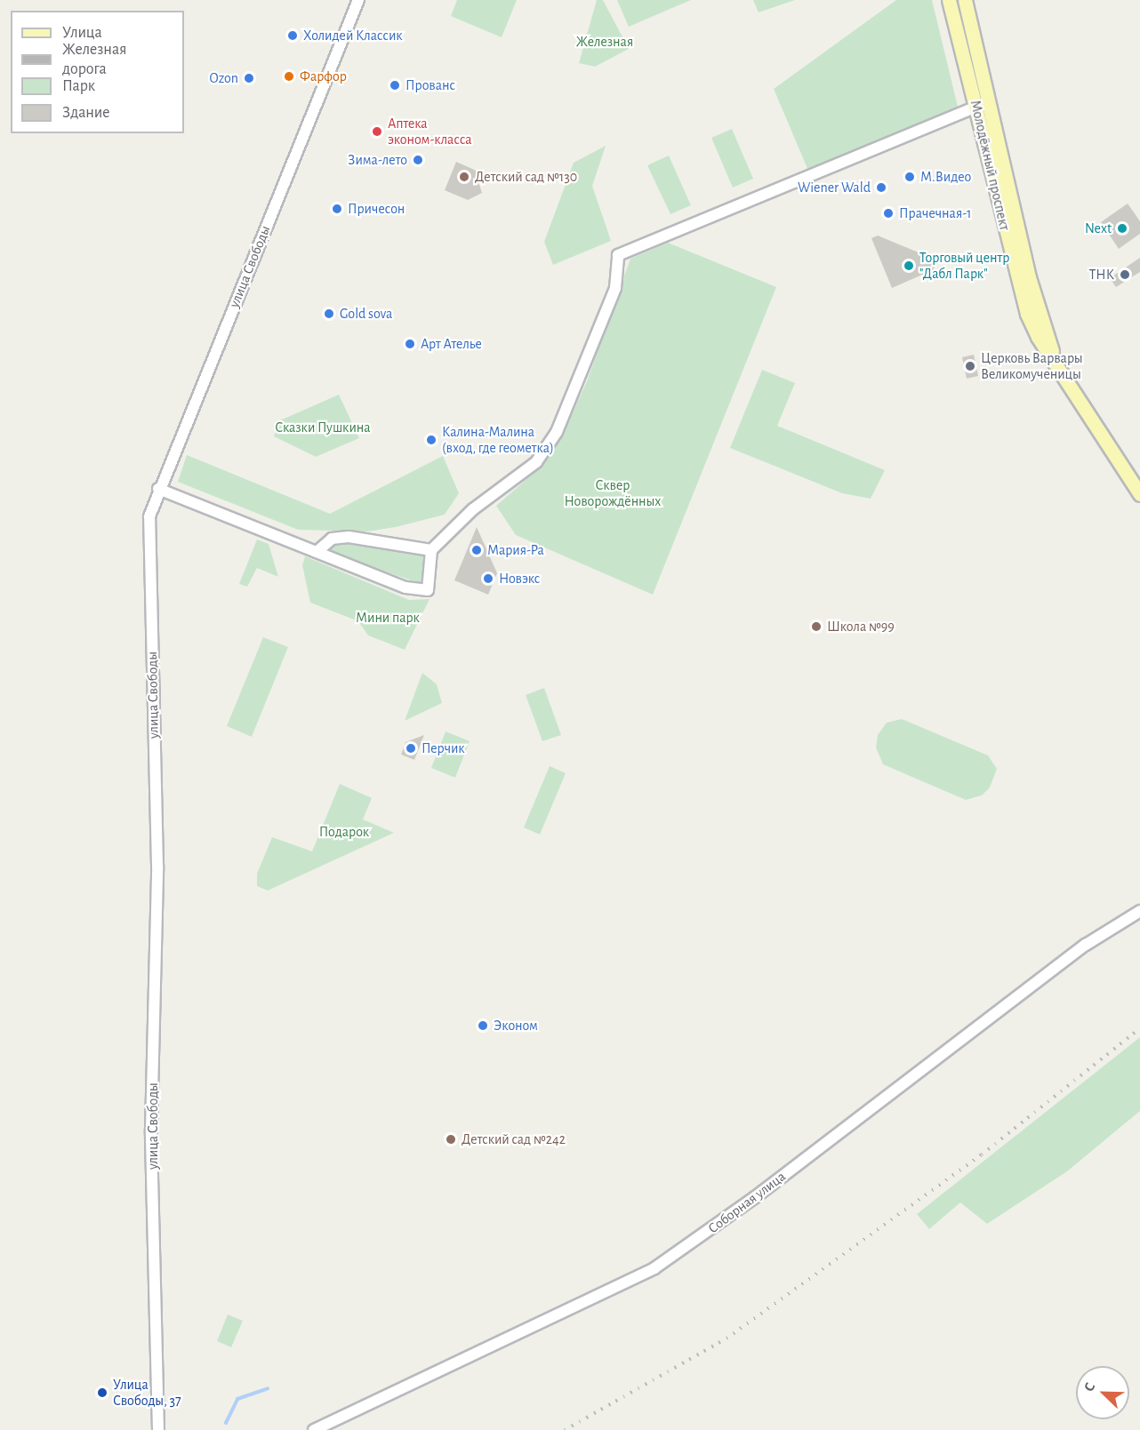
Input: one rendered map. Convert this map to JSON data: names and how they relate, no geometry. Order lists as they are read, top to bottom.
{
  "streets": {
    "main road": ["Молодёжный проспект"],
    "street": ["улица Свободы", "Соборная улица"]
  },
  "parks": [
    "Железная",
    "Сказки Пушкина",
    "Сквер Новорождённых",
    "Мини парк",
    "Подарок"
  ],
  "places": [
    "Холидей Классик",
    "Фарфор",
    "Ozon",
    "Прованс",
    "Аптека эконом-класса",
    "Зима-лето",
    "Детский сад №130",
    "М.Видео",
    "Wiener Wald",
    "Причесон",
    "Прачечная-1",
    "Next",
    "Торговый центр \"Дабл Парк\"",
    "ТНК",
    "Gold sova",
    "Арт Ателье",
    "Церковь Варвары Великомученицы",
    "Калина-Малина (вход, где геометка)",
    "Мария-Ра",
    "Новэкс",
    "Школа №99",
    "Перчик",
    "Эконом",
    "Детский сад №242",
    "Улица Свободы, 37"
  ],
  "legend": [
    "Улица",
    "Железная дорога",
    "Парк",
    "Здание"
  ],
  "north": "top left"
}
